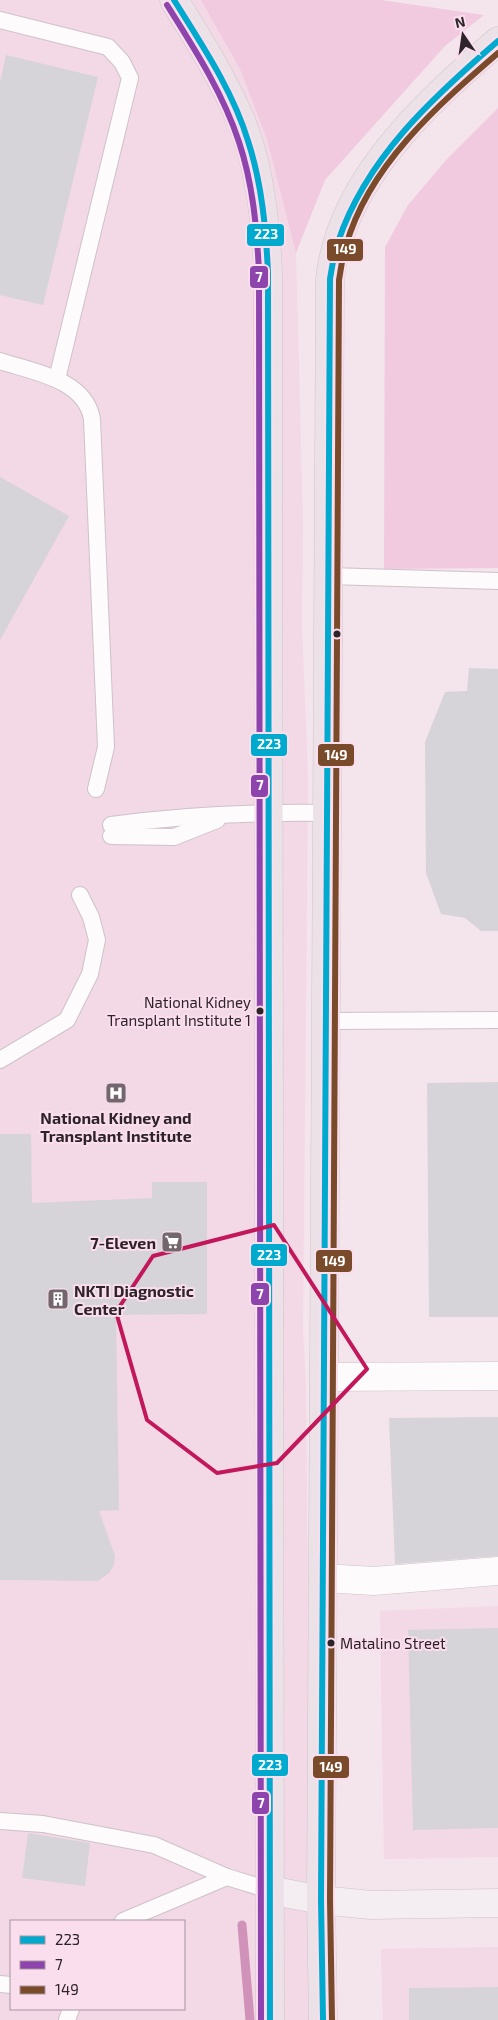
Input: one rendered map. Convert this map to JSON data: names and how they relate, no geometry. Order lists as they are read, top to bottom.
{
  "places": {
    "other": ["National Kidney Transplant Institute 1", "Matalino Street"],
    "hospital": ["National Kidney and Transplant Institute"],
    "supermarket": ["7-Eleven"],
    "building": ["NKTI Diagnostic Center"]
  },
  "lines": ["transit line 223", "transit line 7", "transit line 149"],
  "legend": ["223", "7", "149"],
  "north": "top"
}
